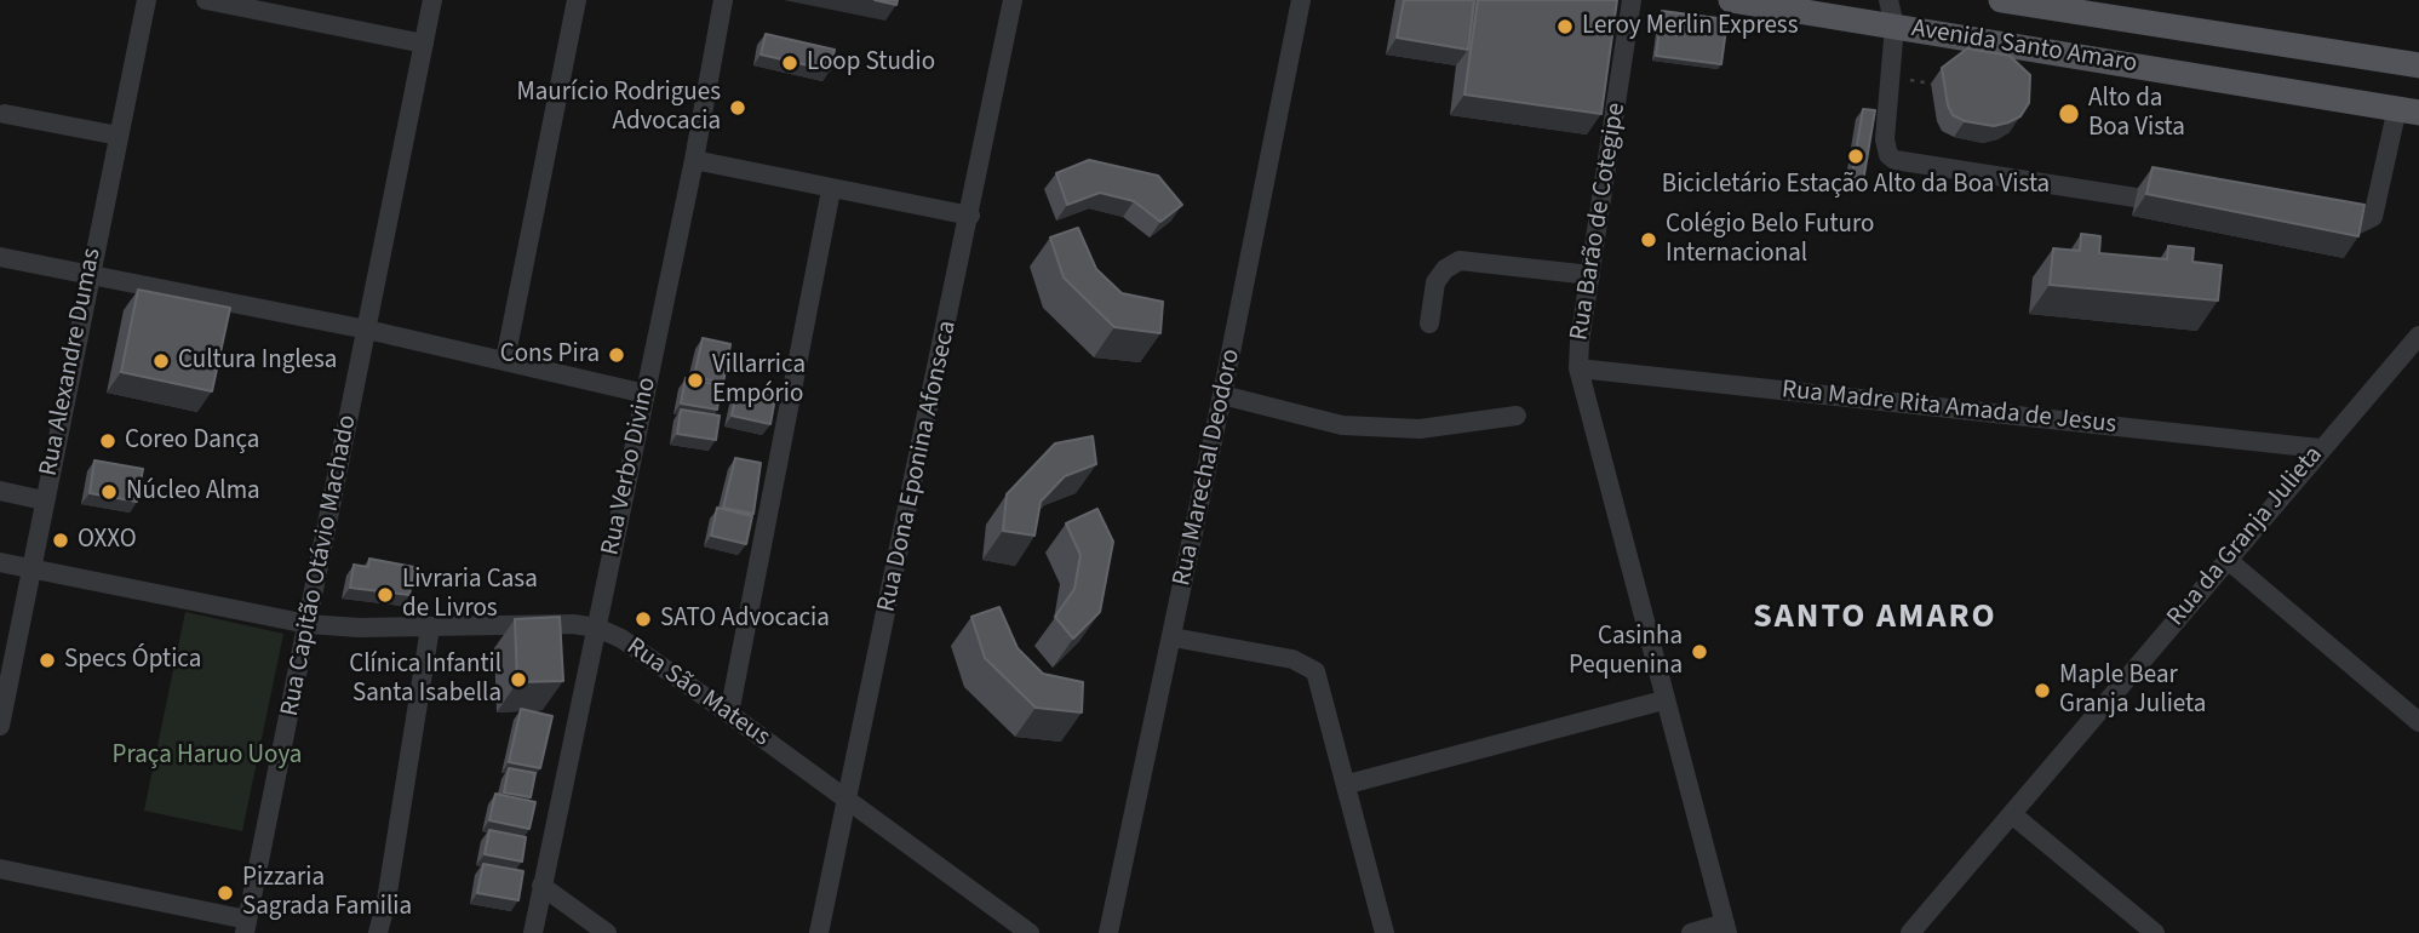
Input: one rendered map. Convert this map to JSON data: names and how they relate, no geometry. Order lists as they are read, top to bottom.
{
  "streets": {
    "main road": ["Avenida Santo Amaro"],
    "street": [
      "Rua Barão de Cotegipe",
      "Rua Alexandre Dumas",
      "Rua Madre Rita Amada de Jesus",
      "Rua Verbo Divino",
      "Rua Dona Eponina Afonseca",
      "Rua Marechal Deodoro",
      "Rua da Granja Julieta",
      "Rua Capitão Otávio Machado",
      "Rua São Mateus"
    ]
  },
  "crossings": [
    ["Rua Barão de Cotegipe", "Rua Madre Rita Amada de Jesus"],
    ["Rua Alexandre Dumas", "Rua São Mateus"],
    ["Rua Madre Rita Amada de Jesus", "Rua da Granja Julieta"],
    ["Rua Verbo Divino", "Rua São Mateus"],
    ["Rua Dona Eponina Afonseca", "Rua São Mateus"],
    ["Rua Capitão Otávio Machado", "Rua São Mateus"]
  ],
  "districts": ["SANTO AMARO"],
  "parks": ["Praça Haruo Uoya"],
  "places": [
    "Leroy Merlin Express",
    "Loop Studio",
    "Maurício Rodrigues Advocacia",
    "Alto da Boa Vista",
    "Bicicletário Estação Alto da Boa Vista",
    "Colégio Belo Futuro Internacional",
    "Cons Pira",
    "Cultura Inglesa",
    "Villarrica Empório",
    "Coreo Dança",
    "Núcleo Alma",
    "OXXO",
    "Livraria Casa de Livros",
    "SATO Advocacia",
    "Casinha Pequenina",
    "Specs Óptica",
    "Clínica Infantil Santa Isabella",
    "Maple Bear Granja Julieta",
    "Pizzaria Sagrada Familia"
  ]
}
